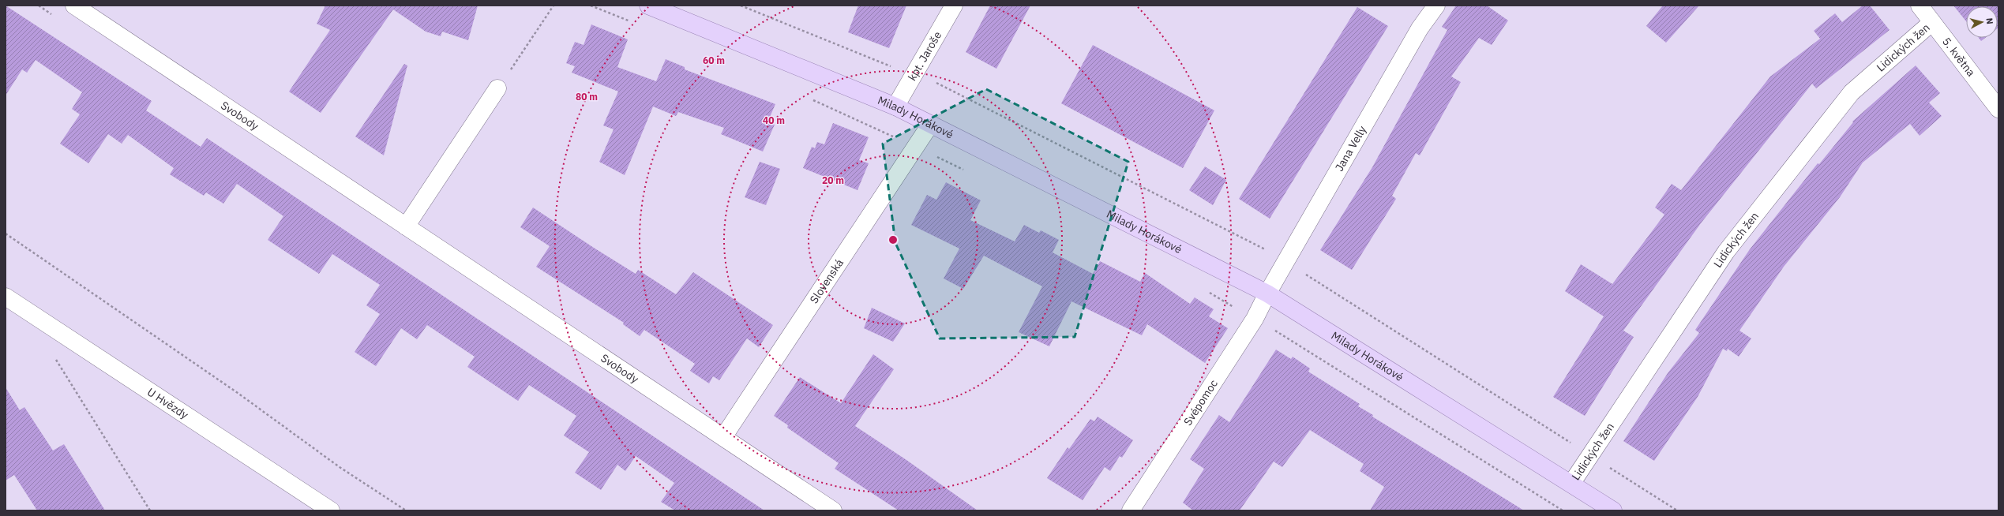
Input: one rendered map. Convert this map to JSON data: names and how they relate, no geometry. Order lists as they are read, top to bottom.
{
  "streets": {
    "main road": ["Milady Horákové"],
    "street": [
      "Lidických žen",
      "kpt. Jaroše",
      "5. května",
      "Svobody",
      "Jana Velly",
      "Slovenská",
      "U Hvězdy",
      "Svépomoc"
    ]
  },
  "crossings": [
    ["Lidických žen", "5. května"],
    ["Lidických žen", "Milady Horákové"],
    ["kpt. Jaroše", "Milady Horákové"],
    ["Svobody", "Slovenská"],
    ["Milady Horákové", "Jana Velly"],
    ["Milady Horákové", "Slovenská"],
    ["Milady Horákové", "Svépomoc"],
    ["Jana Velly", "Svépomoc"]
  ],
  "north": "right",
  "rings": [
    "60 m",
    "80 m",
    "40 m",
    "20 m"
  ]
}
